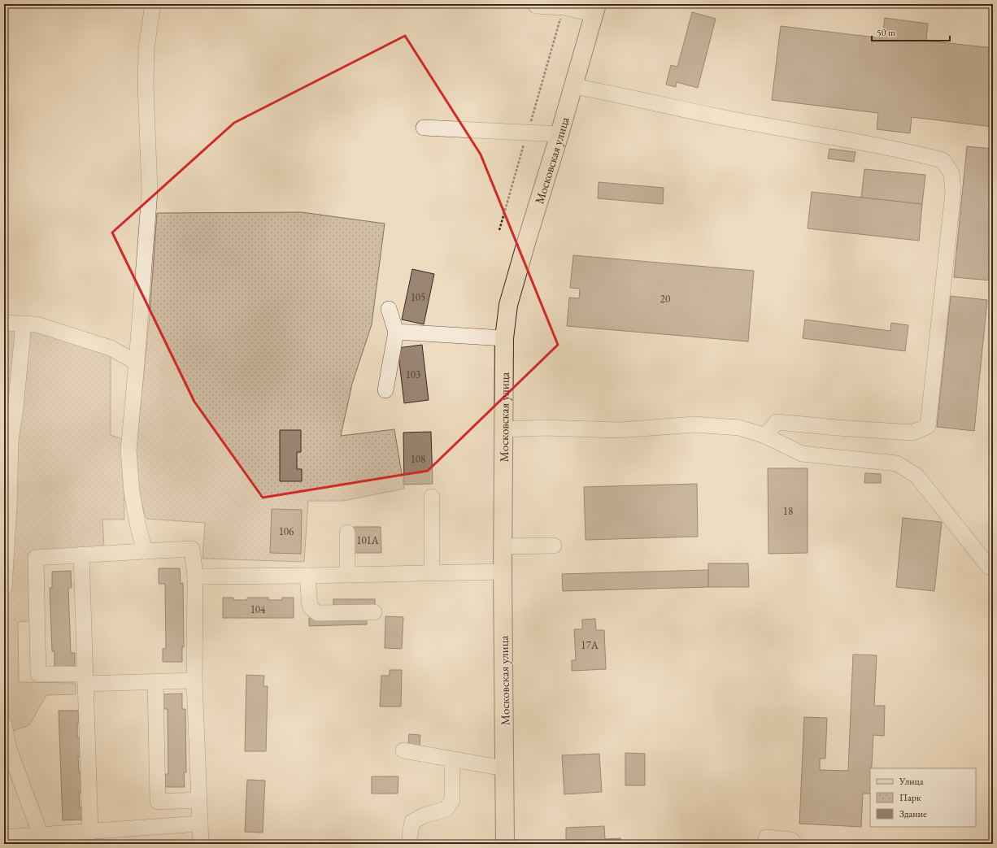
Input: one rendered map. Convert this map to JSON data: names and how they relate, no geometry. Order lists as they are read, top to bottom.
{
  "streets": {
    "main road": ["Московская улица"]
  },
  "house_numbers": [
    "105",
    "20",
    "103",
    "108",
    "18",
    "106",
    "101А",
    "104",
    "17А"
  ],
  "legend": ["Улица", "Парк", "Здание"],
  "scale_bar": "50 m"
}
